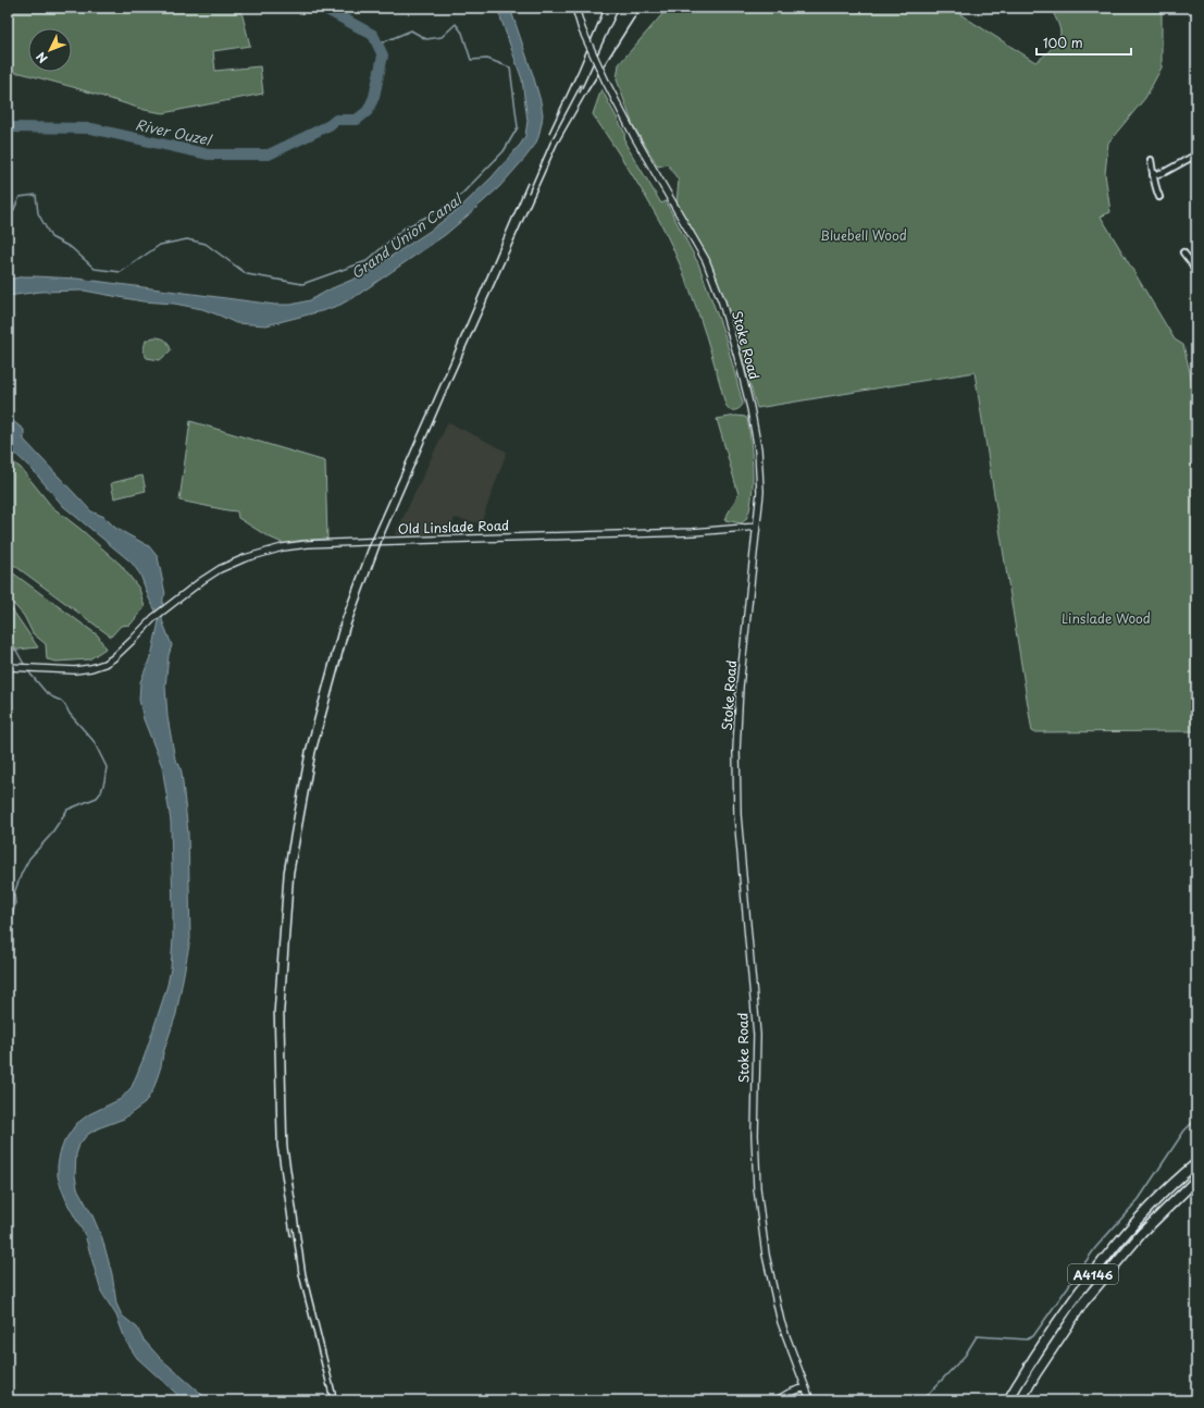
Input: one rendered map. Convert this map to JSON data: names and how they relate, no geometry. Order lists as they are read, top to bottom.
{
  "streets": {
    "highway": ["A4146"],
    "street": ["Stoke Road", "Old Linslade Road"]
  },
  "crossings": [
    ["Stoke Road", "Old Linslade Road"]
  ],
  "water": ["River Ouzel", "Grand Union Canal"],
  "parks": ["Bluebell Wood", "Linslade Wood"],
  "scale_bar": "100 m",
  "north": "bottom left"
}
